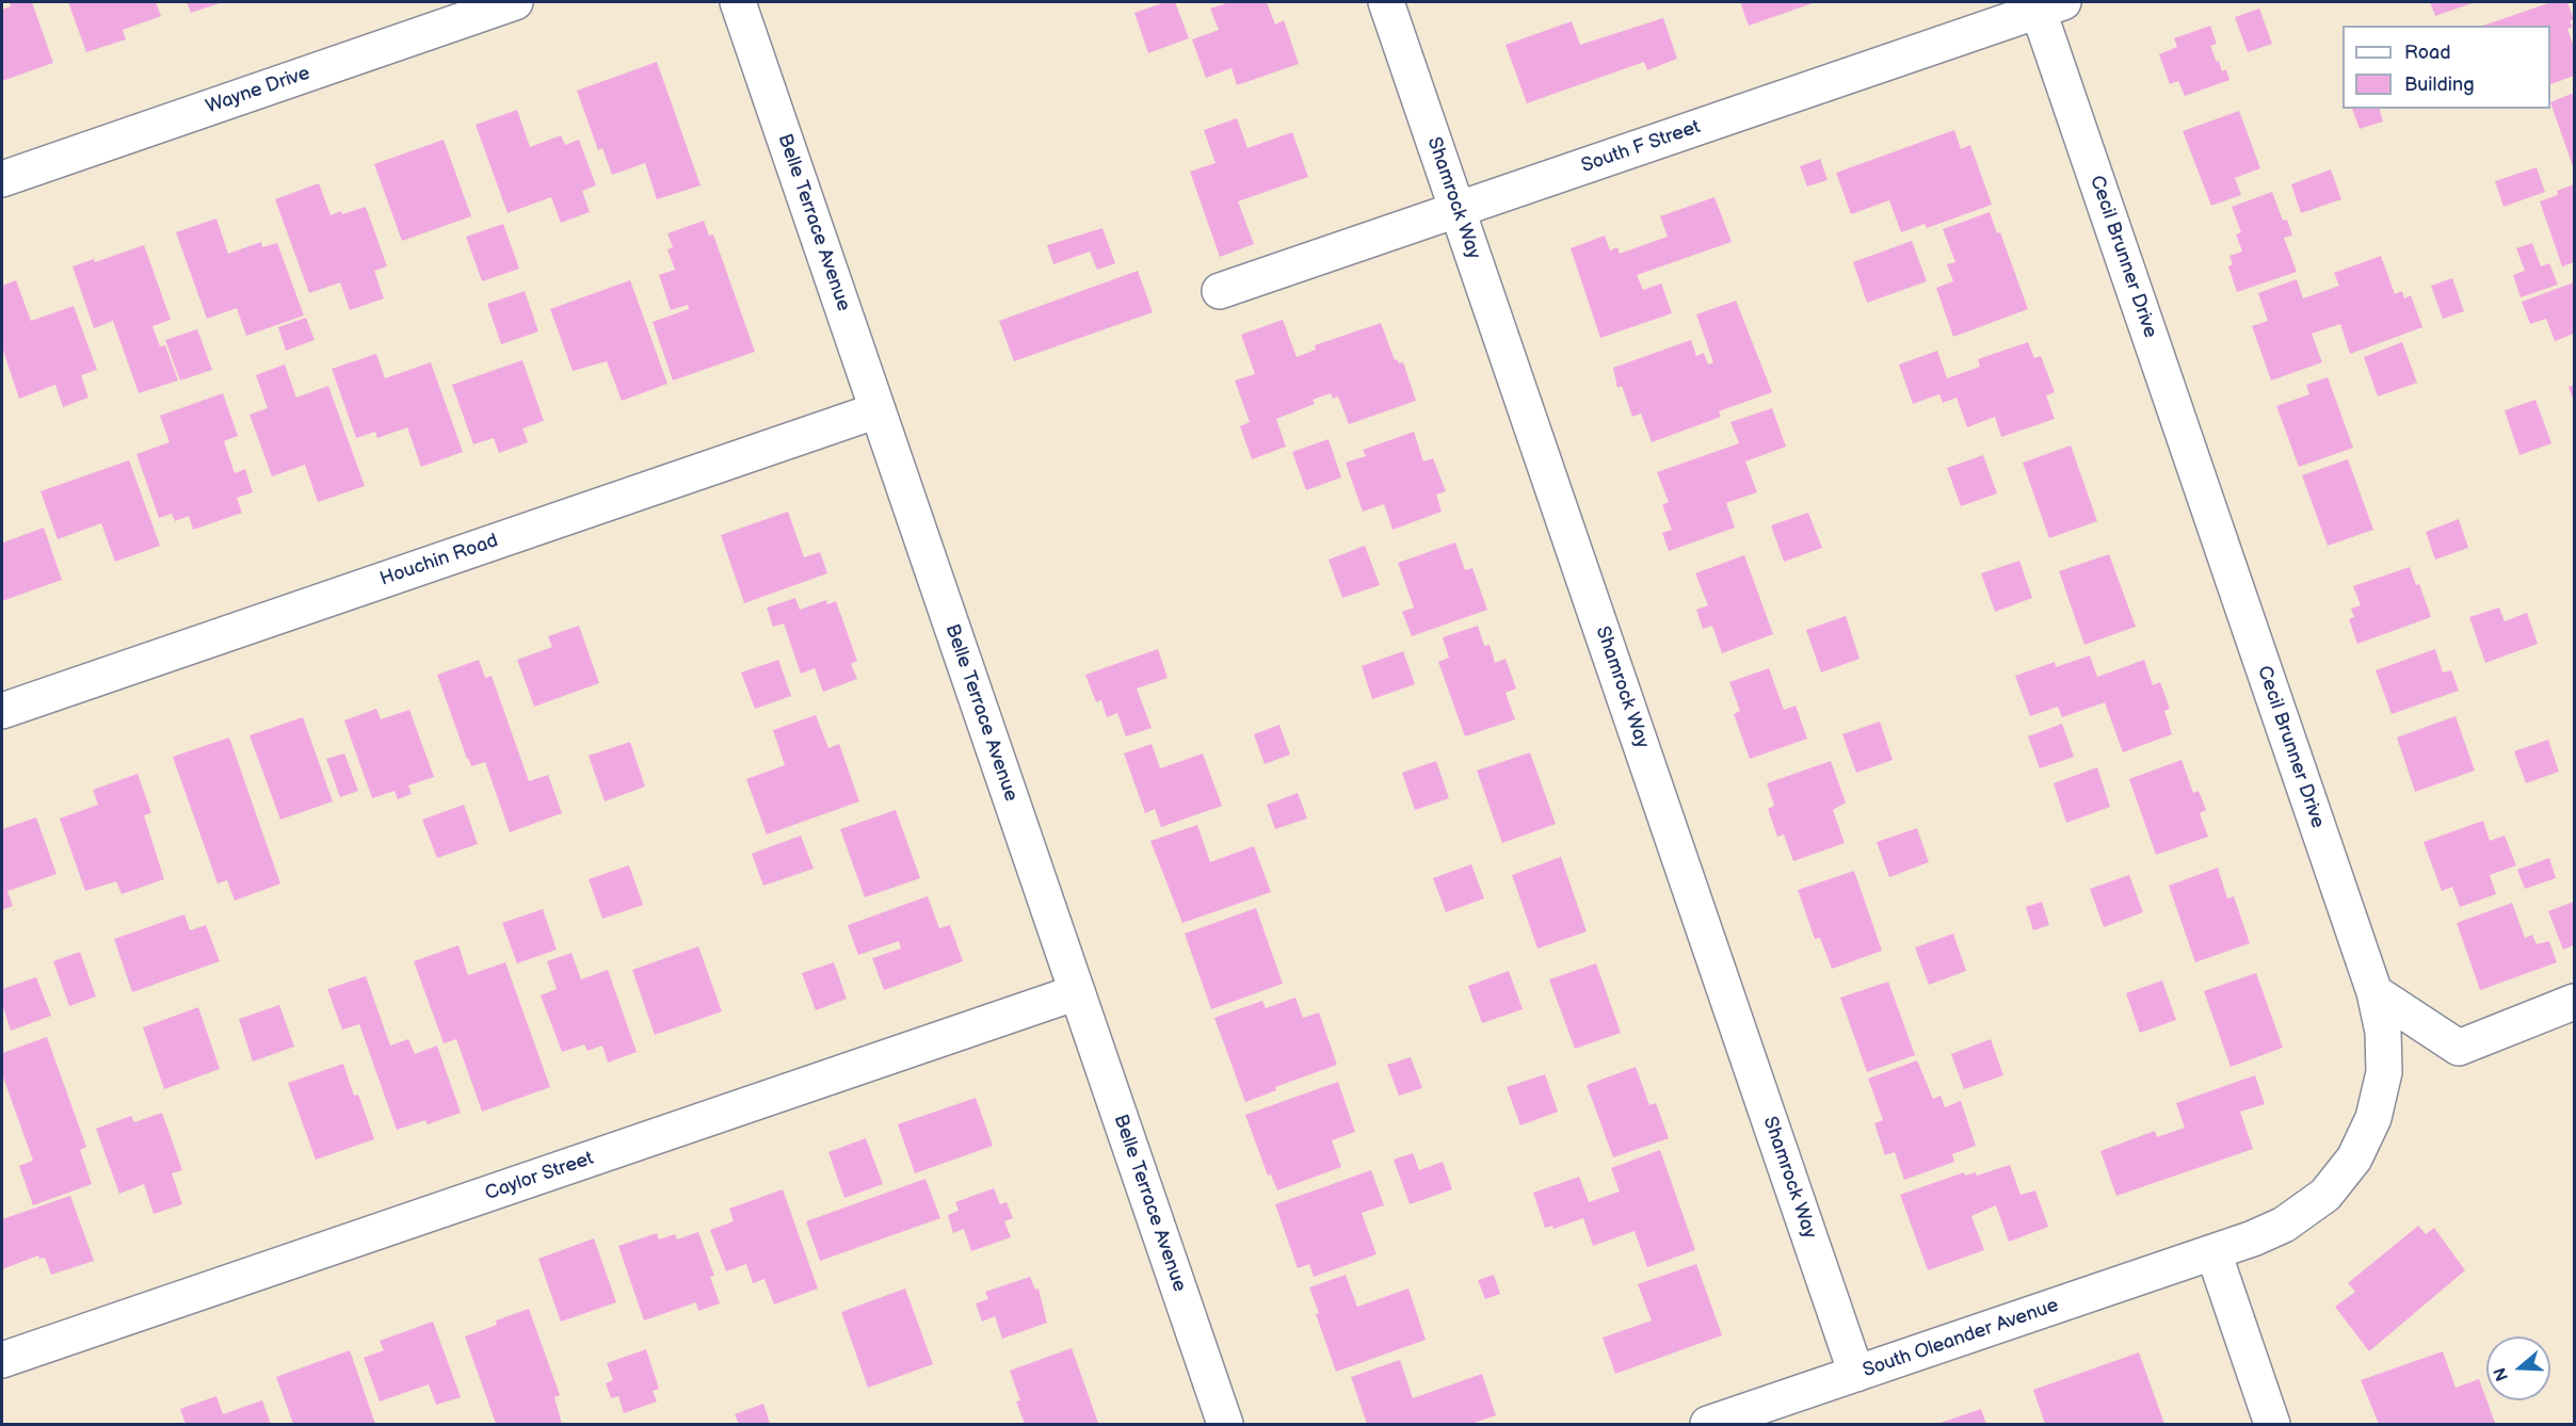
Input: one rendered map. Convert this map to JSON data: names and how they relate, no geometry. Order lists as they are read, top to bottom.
{
  "streets": {
    "street": [
      "Wayne Drive",
      "South F Street",
      "Shamrock Way",
      "Belle Terrace Avenue",
      "Cecil Brunner Drive",
      "Houchin Road",
      "Caylor Street",
      "South Oleander Avenue"
    ]
  },
  "crossings": [
    ["South F Street", "Shamrock Way"],
    ["South F Street", "Cecil Brunner Drive"],
    ["Shamrock Way", "South Oleander Avenue"],
    ["Belle Terrace Avenue", "Houchin Road"],
    ["Belle Terrace Avenue", "Caylor Street"],
    ["Cecil Brunner Drive", "South Oleander Avenue"]
  ],
  "legend": ["Road", "Building"],
  "north": "left"
}
